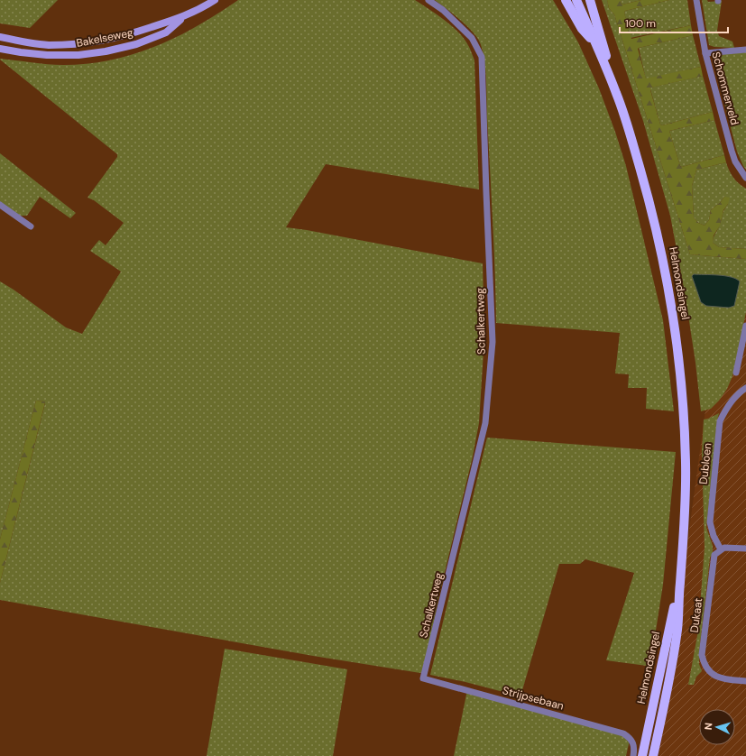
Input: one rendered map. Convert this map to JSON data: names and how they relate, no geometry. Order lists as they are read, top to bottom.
{
  "streets": {
    "main road": ["Bakelseweg", "Helmondsingel"],
    "street": [
      "Schommerveld",
      "Schalkertweg",
      "Dubloen",
      "Dukaat",
      "Strijpsebaan"
    ]
  },
  "crossings": [
    ["Schalkertweg", "Strijpsebaan"],
    ["Dubloen", "Dukaat"]
  ],
  "scale_bar": "100 m",
  "north": "left"
}
